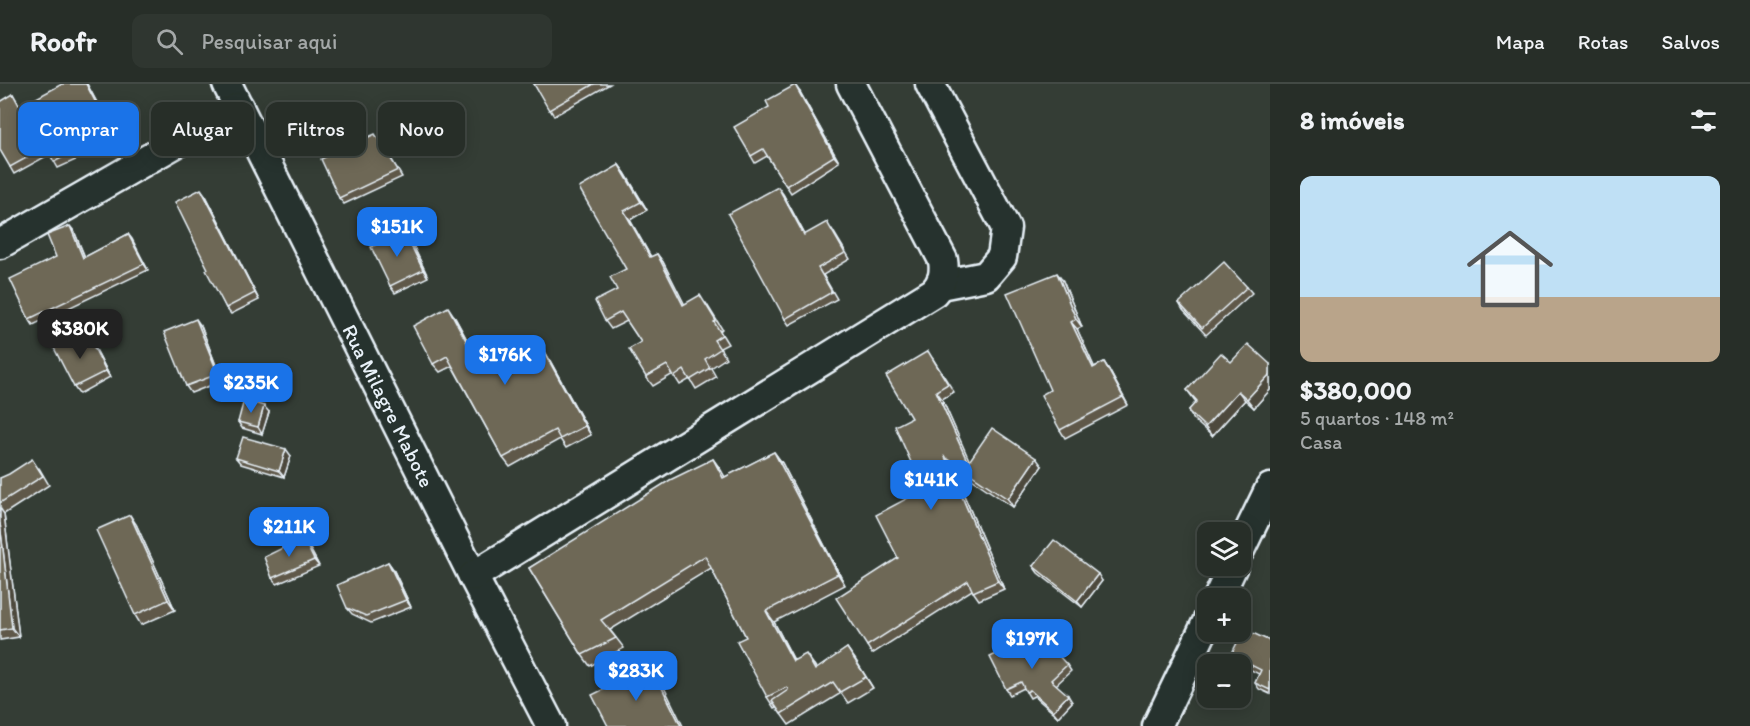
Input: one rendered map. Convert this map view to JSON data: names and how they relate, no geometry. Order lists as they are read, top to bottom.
{
  "streets": {
    "street": ["Rua Milagre Mabote"]
  },
  "page": {
    "header": "Roofr",
    "search": "Pesquisar aqui",
    "nav": ["Mapa", "Rotas", "Salvos"],
    "heading": "8 imóveis",
    "chip": [
      "Comprar",
      "Alugar",
      "Filtros",
      "Novo"
    ],
    "list": [
      {
        "name": "$380,000",
        "note": "5 quartos · 148 m² · Casa"
      }
    ],
    "price": [
      "$151K",
      "$380K",
      "$176K",
      "$235K",
      "$141K",
      "$211K",
      "$197K",
      "$283K"
    ],
    "map_buttons": ["+", "−"]
  }
}
